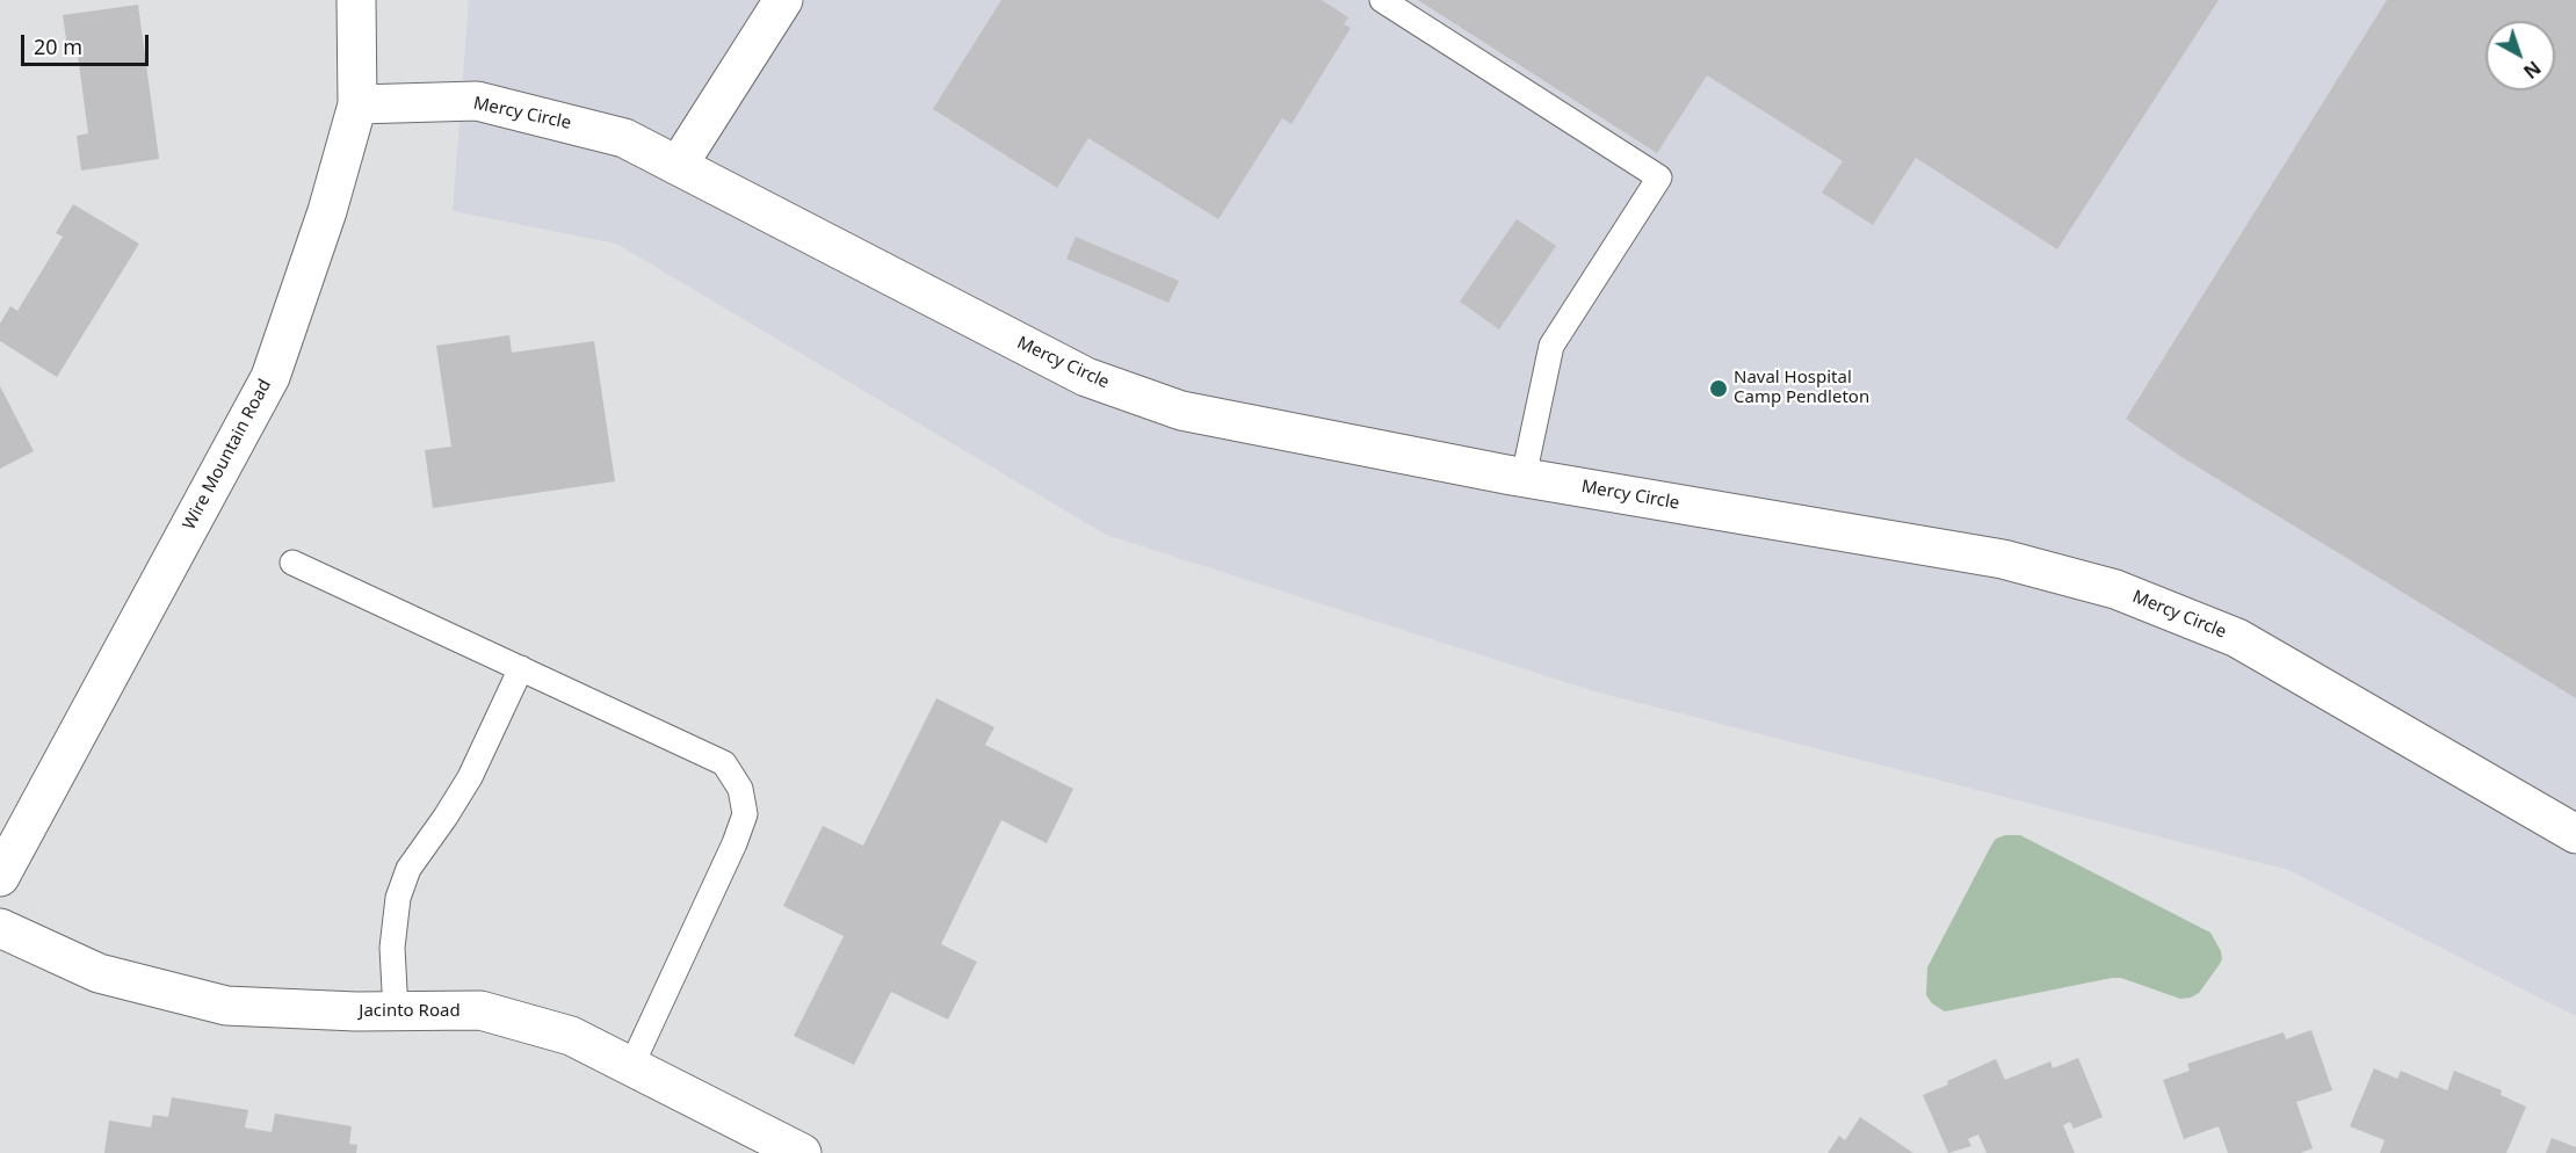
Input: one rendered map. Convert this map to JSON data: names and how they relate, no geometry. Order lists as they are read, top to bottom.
{
  "streets": {
    "street": ["Mercy Circle", "Wire Mountain Road", "Jacinto Road"]
  },
  "crossings": [
    ["Mercy Circle", "Wire Mountain Road"]
  ],
  "places": ["Naval Hospital Camp Pendleton"],
  "scale_bar": "20 m",
  "north": "bottom right"
}
